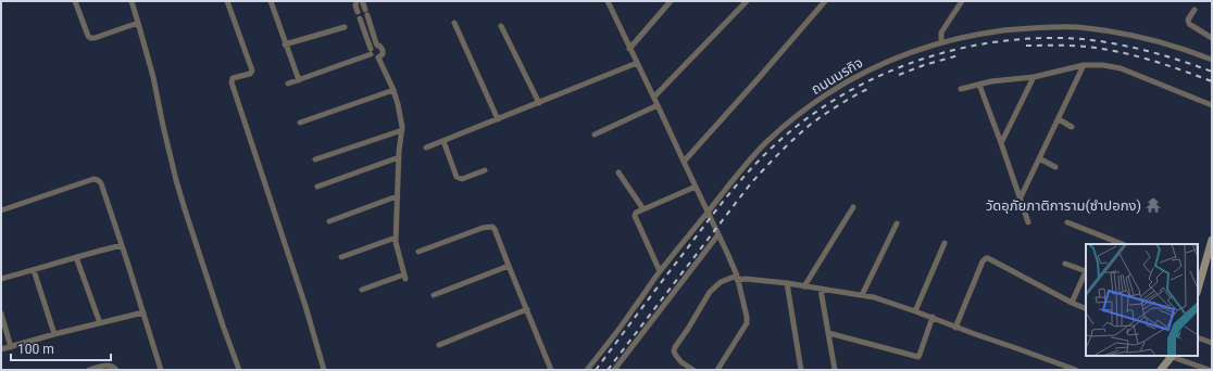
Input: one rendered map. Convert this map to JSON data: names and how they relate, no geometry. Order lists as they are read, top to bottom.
{
  "streets": {
    "street": ["ถนนนรกิจ"]
  },
  "places": {
    "temple": ["วัดอุภัยภาติการาม(ซำปอกง)"]
  },
  "scale_bar": "100 m"
}
